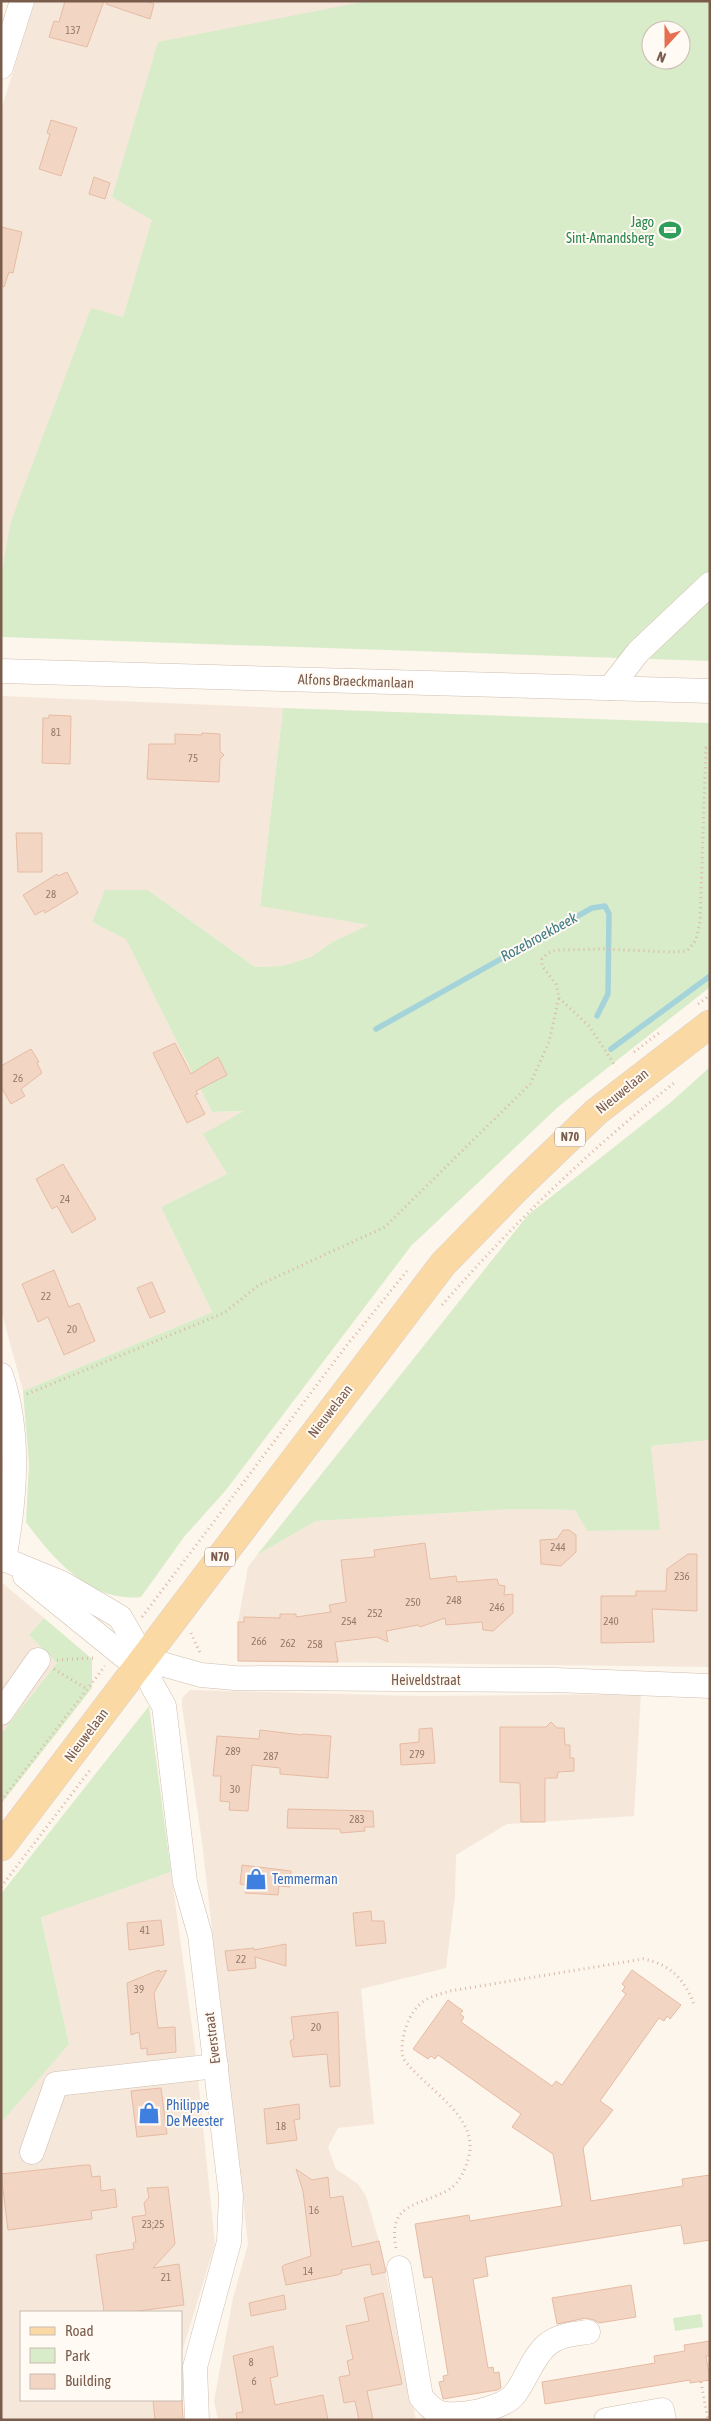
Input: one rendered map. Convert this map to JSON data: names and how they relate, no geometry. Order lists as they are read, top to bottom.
{
  "streets": {
    "main road": ["Nieuwelaan", "N70"],
    "street": ["Alfons Braeckmanlaan", "Heiveldstraat", "Everstraat"]
  },
  "crossings": [
    ["Nieuwelaan", "Heiveldstraat"],
    ["Nieuwelaan", "Everstraat"],
    ["Heiveldstraat", "Everstraat"]
  ],
  "water": ["Rozebroekbeek"],
  "places": {
    "sports": ["Jago Sint-Amandsberg"],
    "shop": ["Temmerman", "Philippe De Meester"]
  },
  "house_numbers": [
    "137",
    "81",
    "75",
    "28",
    "26",
    "24",
    "22",
    "20",
    "244",
    "236",
    "248",
    "250",
    "246",
    "252",
    "254",
    "240",
    "266",
    "262",
    "258",
    "289",
    "279",
    "287",
    "30",
    "283",
    "41",
    "22",
    "39",
    "20",
    "18",
    "16",
    "23;25",
    "14",
    "21",
    "8",
    "6"
  ],
  "legend": ["Road", "Park", "Building"],
  "north": "bottom"
}
